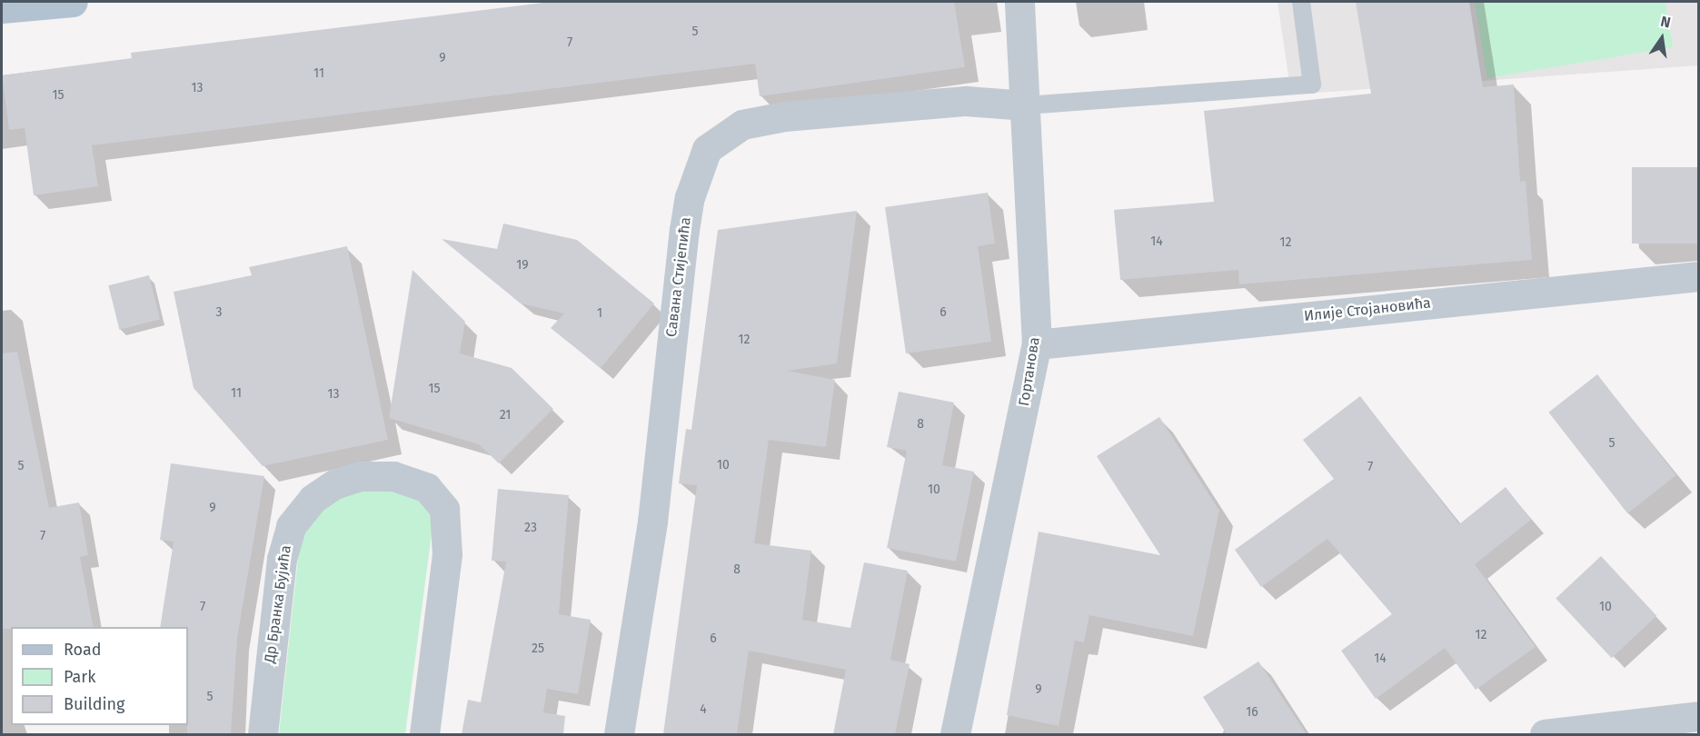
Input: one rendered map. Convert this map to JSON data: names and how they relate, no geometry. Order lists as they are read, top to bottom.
{
  "streets": {
    "street": [
      "Савана Стијепића",
      "Илије Стојановића",
      "Гортанова",
      "Др Бранка Бујића"
    ]
  },
  "crossings": [
    ["Савана Стијепића", "Гортанова"],
    ["Илије Стојановића", "Гортанова"]
  ],
  "house_numbers": [
    "5",
    "7",
    "9",
    "11",
    "13",
    "15",
    "14",
    "12",
    "19",
    "3",
    "6",
    "1",
    "12",
    "15",
    "11",
    "13",
    "21",
    "8",
    "5",
    "10",
    "5",
    "7",
    "10",
    "9",
    "23",
    "7",
    "8",
    "7",
    "10",
    "12",
    "6",
    "25",
    "14",
    "9",
    "5",
    "4",
    "16"
  ],
  "legend": ["Road", "Park", "Building"],
  "north": "top"
}
